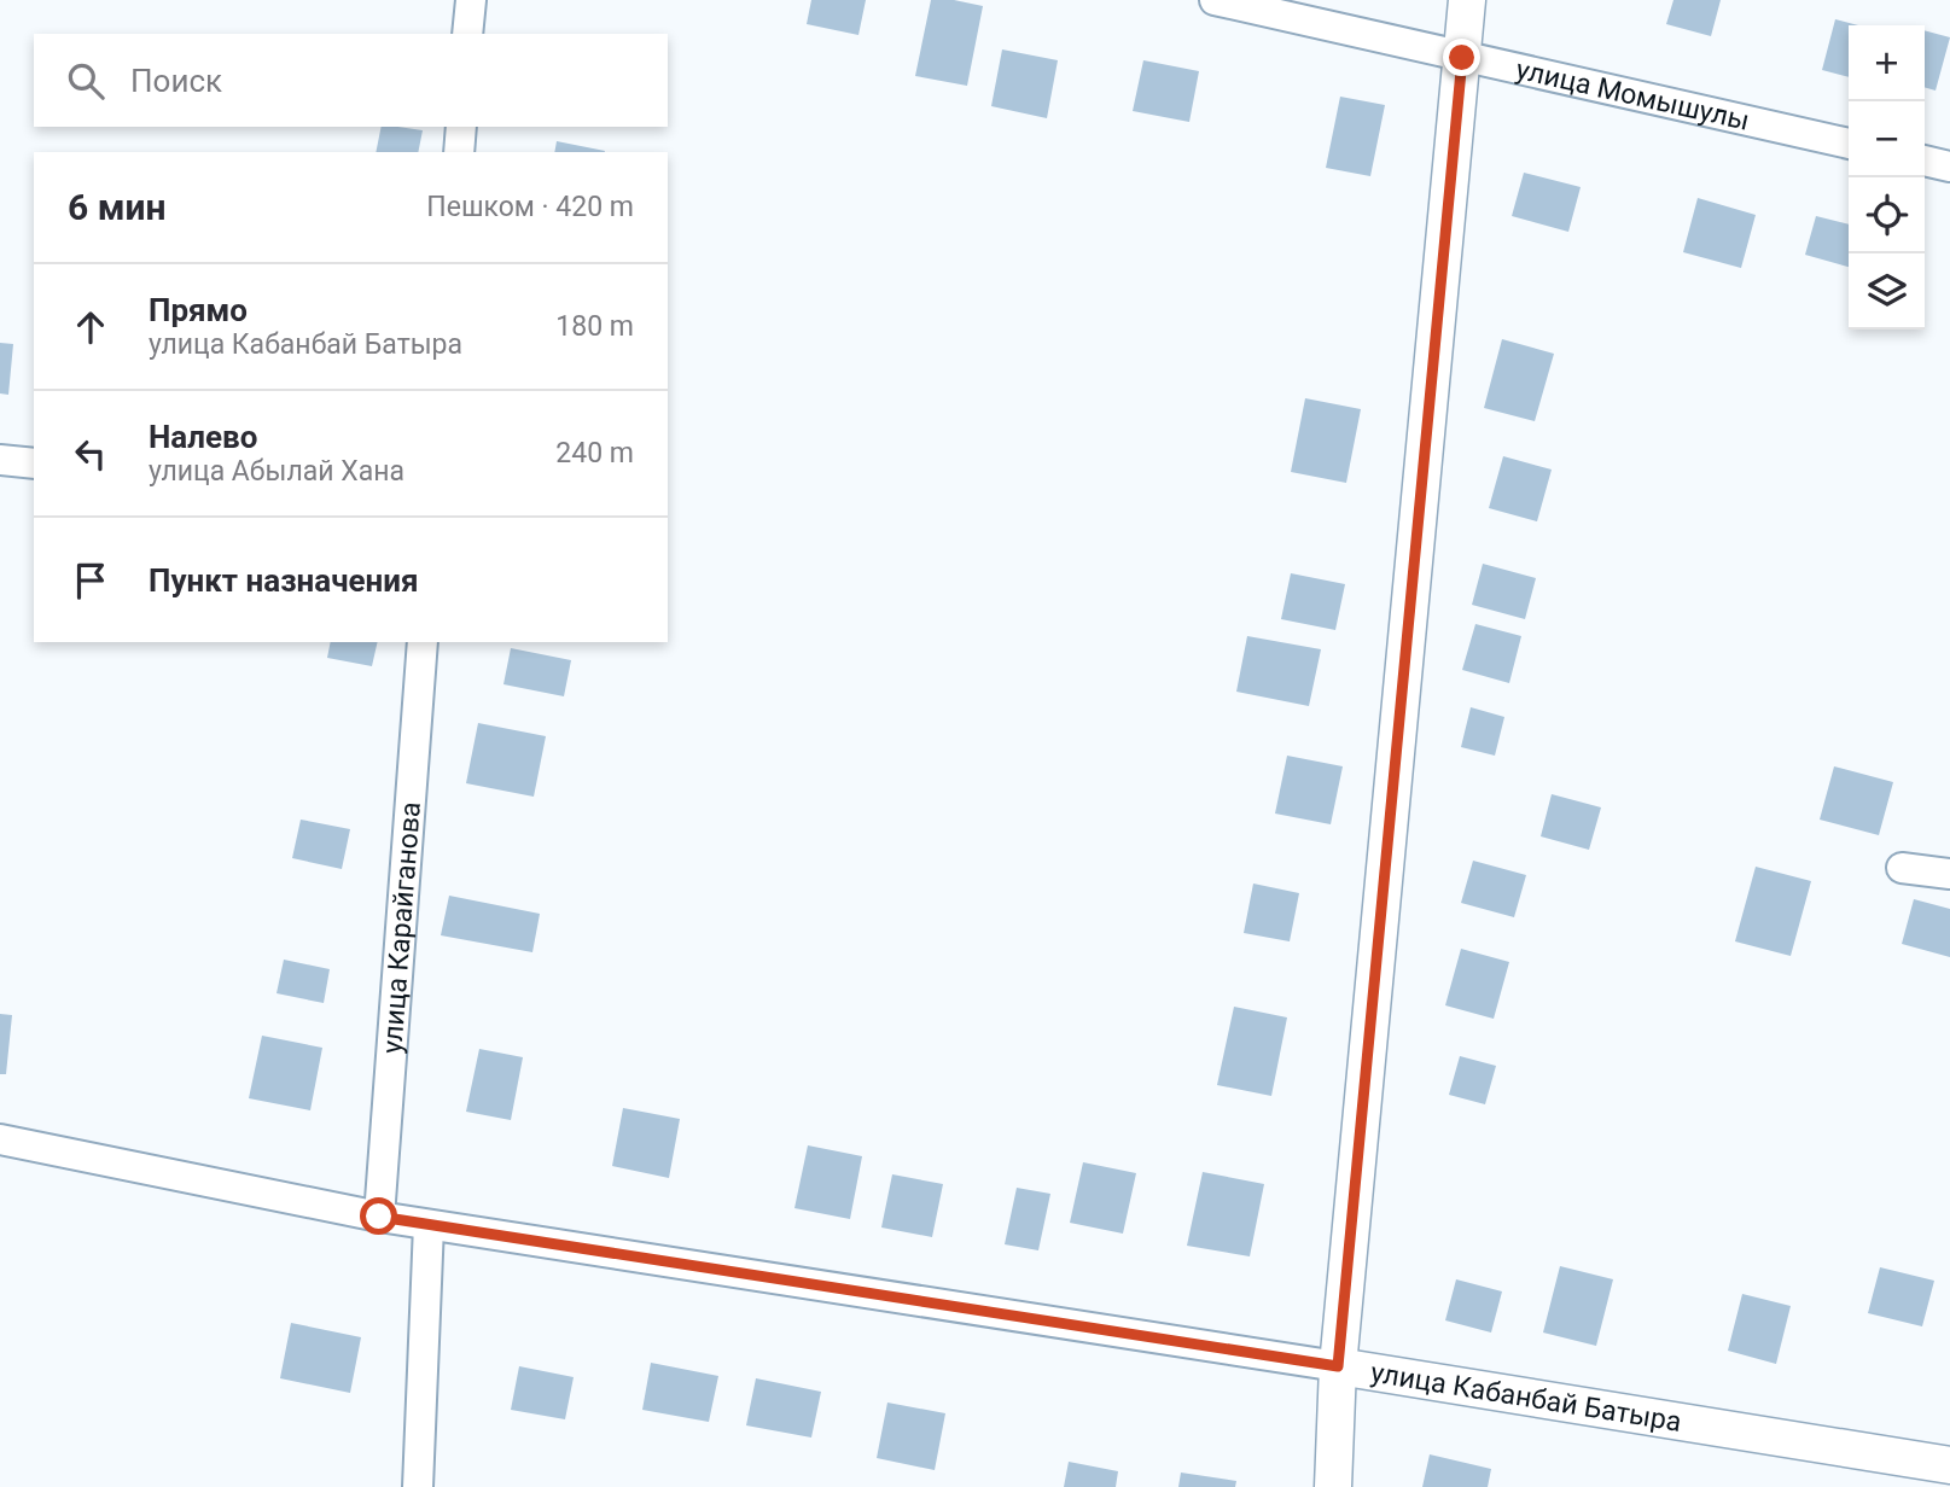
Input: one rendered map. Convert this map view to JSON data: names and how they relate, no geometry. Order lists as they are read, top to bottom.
{
  "streets": {
    "street": ["улица Момышулы", "улица Карайганова", "улица Кабанбай Батыра"]
  },
  "crossings": [
    ["улица Карайганова", "улица Кабанбай Батыра"]
  ],
  "page": {
    "map_buttons": ["+", "−"],
    "search": "Поиск",
    "heading": ["6 мин", "Пешком · 420 m"],
    "list": [
      ["Прямо", "улица Кабанбай Батыра", "180 m"],
      ["Налево", "улица Абылай Хана", "240 m"],
      "Пункт назначения"
    ]
  }
}
